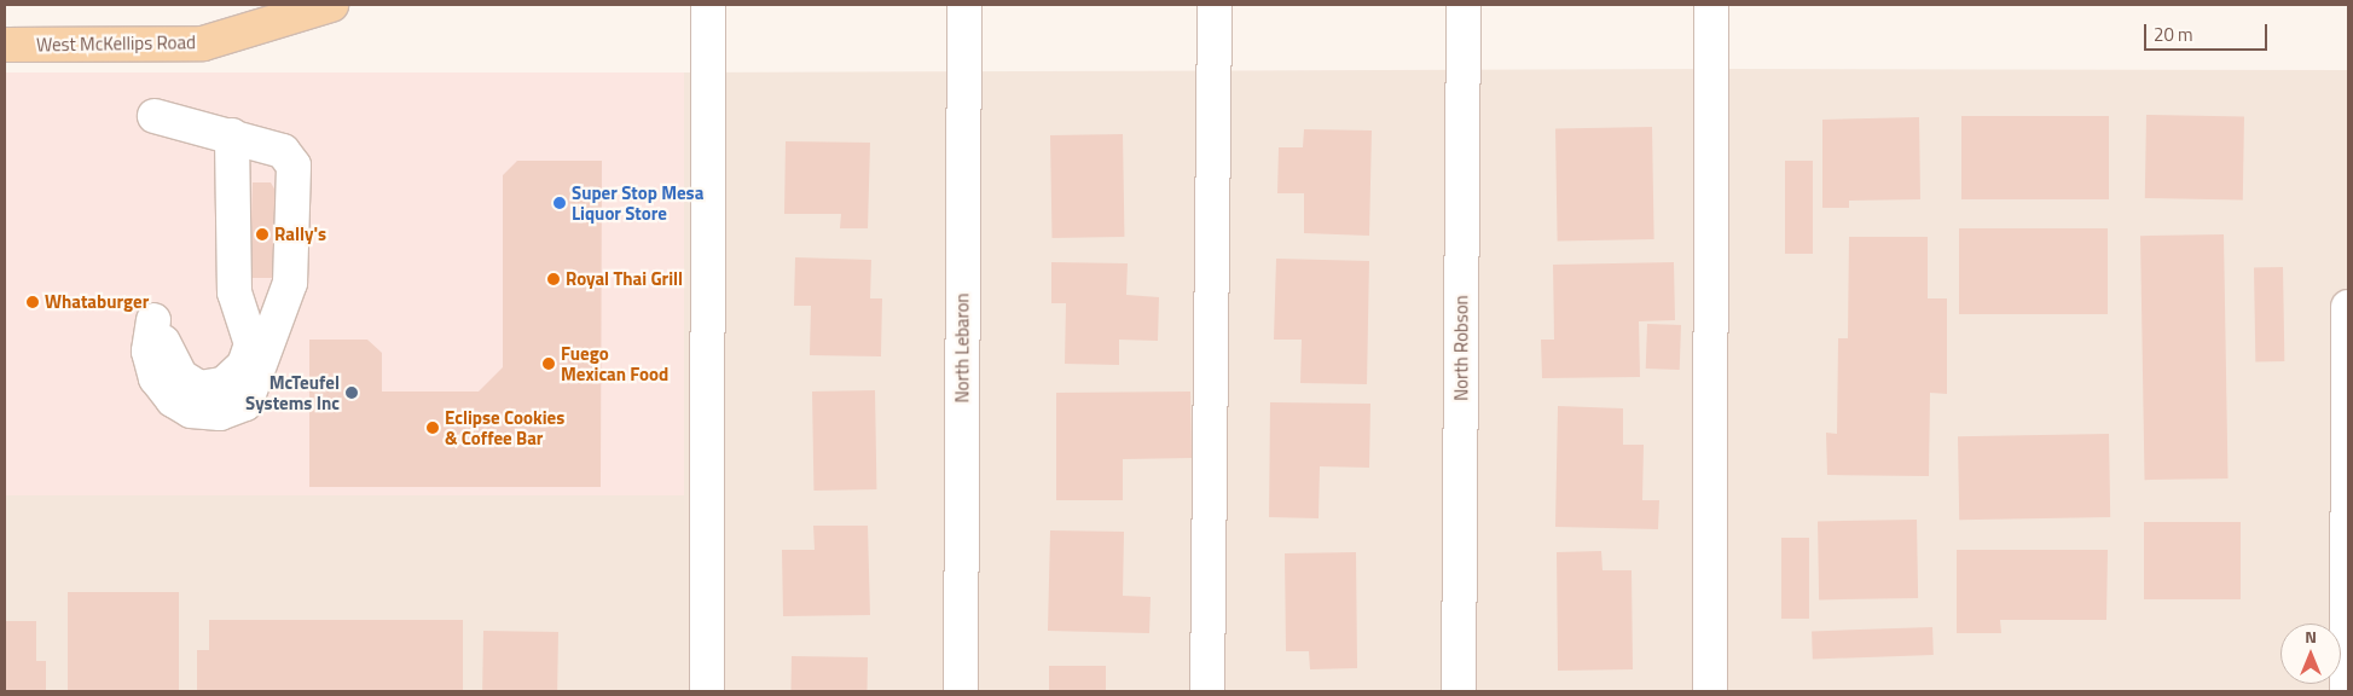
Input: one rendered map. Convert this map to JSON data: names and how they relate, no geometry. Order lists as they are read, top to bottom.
{
  "streets": {
    "main road": ["West McKellips Road"],
    "street": ["North Lebaron", "North Robson"]
  },
  "places": [
    "Super Stop Mesa Liquor Store",
    "Rally's",
    "Royal Thai Grill",
    "Whataburger",
    "Fuego Mexican Food",
    "McTeufel Systems Inc",
    "Eclipse Cookies & Coffee Bar"
  ],
  "scale_bar": "20 m",
  "north": "top"
}
